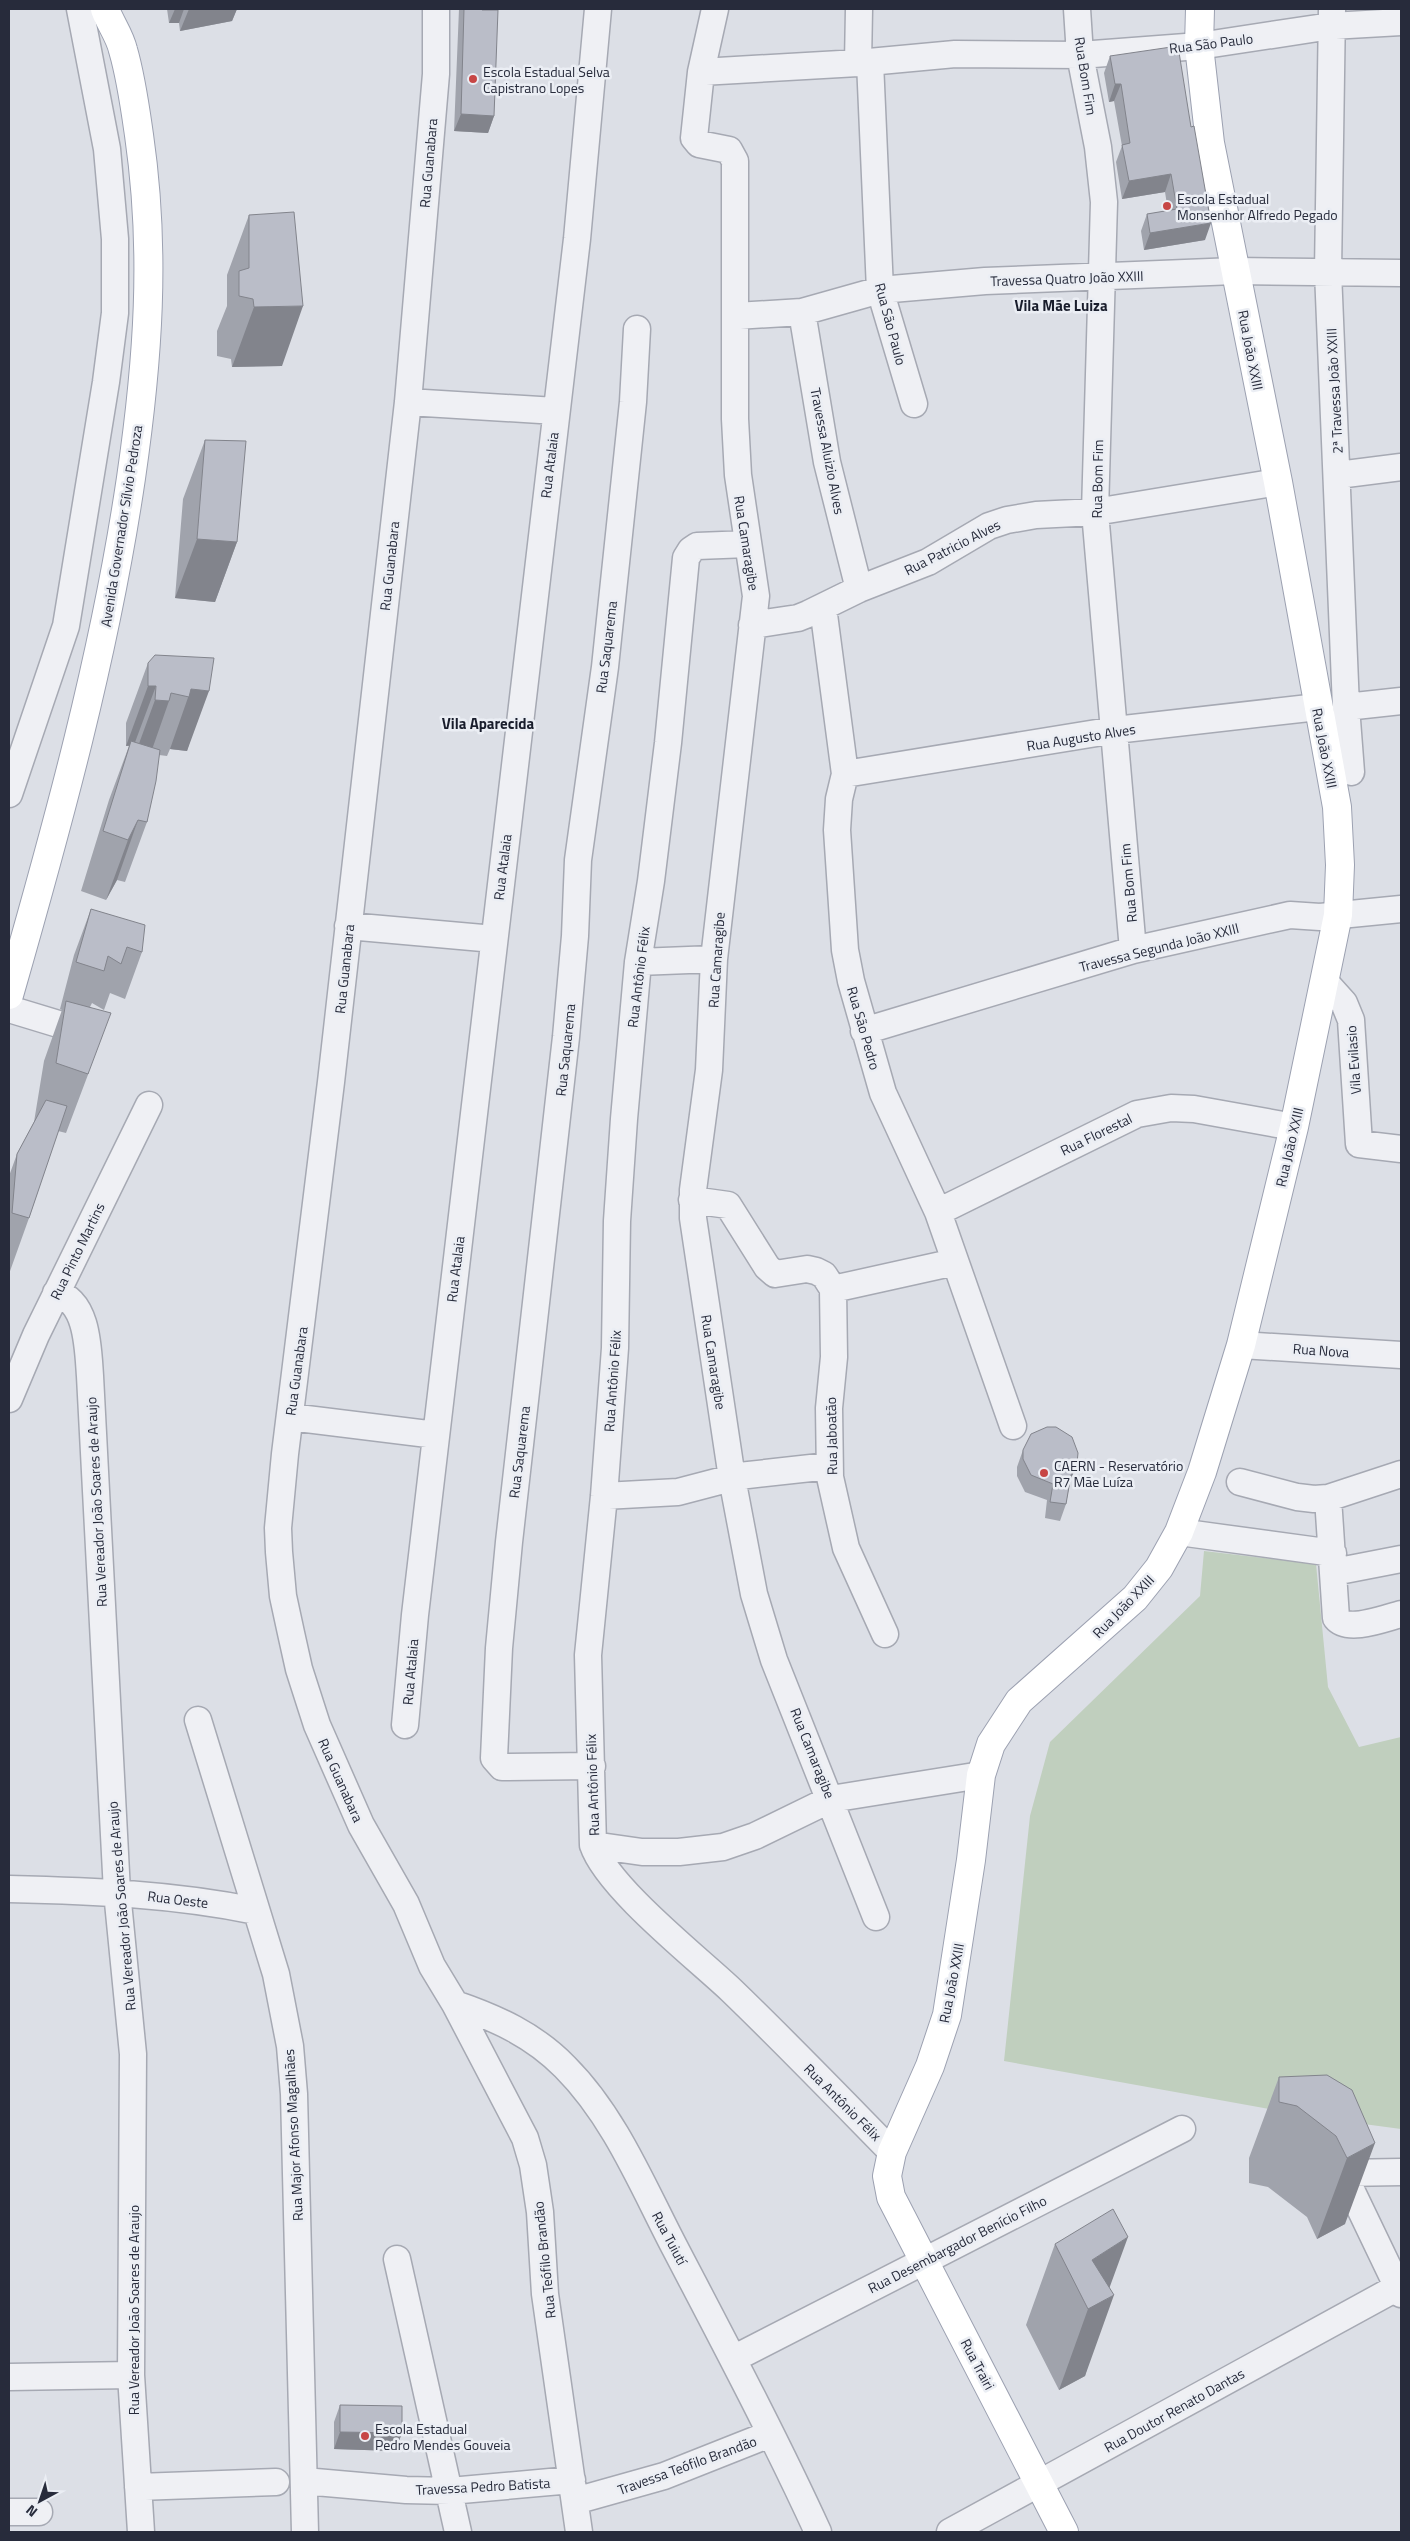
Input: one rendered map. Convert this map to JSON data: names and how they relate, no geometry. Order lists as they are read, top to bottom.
{
  "streets": {
    "main road": ["Rua João XXIII", "Avenida Governador Sílvio Pedroza", "Rua Trairi"],
    "street": [
      "Rua São Paulo",
      "Rua Bom Fim",
      "Rua Guanabara",
      "Travessa Quatro João XXIII",
      "2ª Travessa João XXIII",
      "Travessa Aluizio Alves",
      "Rua Atalaia",
      "Rua Camaragibe",
      "Rua Patricio Alves",
      "Rua Saquarema",
      "Rua Augusto Alves",
      "Travessa Segunda João XXIII",
      "Rua Antônio Félix",
      "Rua São Pedro",
      "Vila Evilasio",
      "Rua Florestal",
      "Rua Pinto Martins",
      "Rua Nova",
      "Rua Jaboatão",
      "Rua Vereador João Soares de Araujo",
      "Rua Oeste",
      "Rua Major Afonso Magalhães",
      "Rua Tuiutí",
      "Rua Desembargador Benício Filho",
      "Rua Teófilo Brandão",
      "Rua Doutor Renato Dantas",
      "Travessa Teófilo Brandão",
      "Travessa Pedro Batista"
    ]
  },
  "crossings": [
    ["Rua São Paulo", "Rua Bom Fim"],
    ["Rua São Paulo", "Travessa Quatro João XXIII"],
    ["Rua São Paulo", "Rua João XXIII"],
    ["Rua São Paulo", "2ª Travessa João XXIII"],
    ["Rua São Paulo", "Rua Camaragibe"],
    ["Rua Bom Fim", "Travessa Quatro João XXIII"],
    ["Rua Bom Fim", "Rua Patricio Alves"],
    ["Rua Bom Fim", "Rua Augusto Alves"],
    ["Rua Bom Fim", "Travessa Segunda João XXIII"],
    ["Rua Guanabara", "Rua Tuiutí"],
    ["Rua Guanabara", "Rua Teófilo Brandão"],
    ["Travessa Quatro João XXIII", "Rua João XXIII"],
    ["Travessa Quatro João XXIII", "2ª Travessa João XXIII"],
    ["Travessa Quatro João XXIII", "Travessa Aluizio Alves"],
    ["Travessa Quatro João XXIII", "Rua Camaragibe"],
    ["Rua João XXIII", "Rua Patricio Alves"],
    ["Rua João XXIII", "Rua Augusto Alves"],
    ["Rua João XXIII", "Travessa Segunda João XXIII"],
    ["Rua João XXIII", "Rua Antônio Félix"],
    ["Rua João XXIII", "Vila Evilasio"],
    ["Rua João XXIII", "Rua Florestal"],
    ["Rua João XXIII", "Rua Nova"],
    ["Rua João XXIII", "Rua Trairi"],
    ["Travessa Aluizio Alves", "Rua Patricio Alves"],
    ["Rua Camaragibe", "Rua Patricio Alves"],
    ["Rua Camaragibe", "Rua Antônio Félix"],
    ["Rua Patricio Alves", "Rua São Pedro"],
    ["Rua Saquarema", "Rua Antônio Félix"],
    ["Rua Augusto Alves", "Rua São Pedro"],
    ["Travessa Segunda João XXIII", "Rua São Pedro"],
    ["Rua São Pedro", "Rua Florestal"],
    ["Rua Pinto Martins", "Rua Vereador João Soares de Araujo"],
    ["Rua Vereador João Soares de Araujo", "Rua Oeste"],
    ["Rua Oeste", "Rua Major Afonso Magalhães"],
    ["Rua Major Afonso Magalhães", "Travessa Pedro Batista"],
    ["Rua Tuiutí", "Rua Desembargador Benício Filho"],
    ["Rua Tuiutí", "Rua Teófilo Brandão"],
    ["Rua Tuiutí", "Travessa Teófilo Brandão"],
    ["Rua Desembargador Benício Filho", "Rua Trairi"],
    ["Rua Teófilo Brandão", "Travessa Teófilo Brandão"],
    ["Rua Teófilo Brandão", "Travessa Pedro Batista"],
    ["Rua Trairi", "Rua Doutor Renato Dantas"],
    ["Travessa Teófilo Brandão", "Travessa Pedro Batista"]
  ],
  "districts": ["Vila Mãe Luiza", "Vila Aparecida"],
  "places": [
    "Escola Estadual Selva Capistrano Lopes",
    "Escola Estadual Monsenhor Alfredo Pegado",
    "CAERN - Reservatório R7 Mãe Luíza",
    "Escola Estadual Pedro Mendes Gouveia"
  ],
  "north": "bottom left"
}
